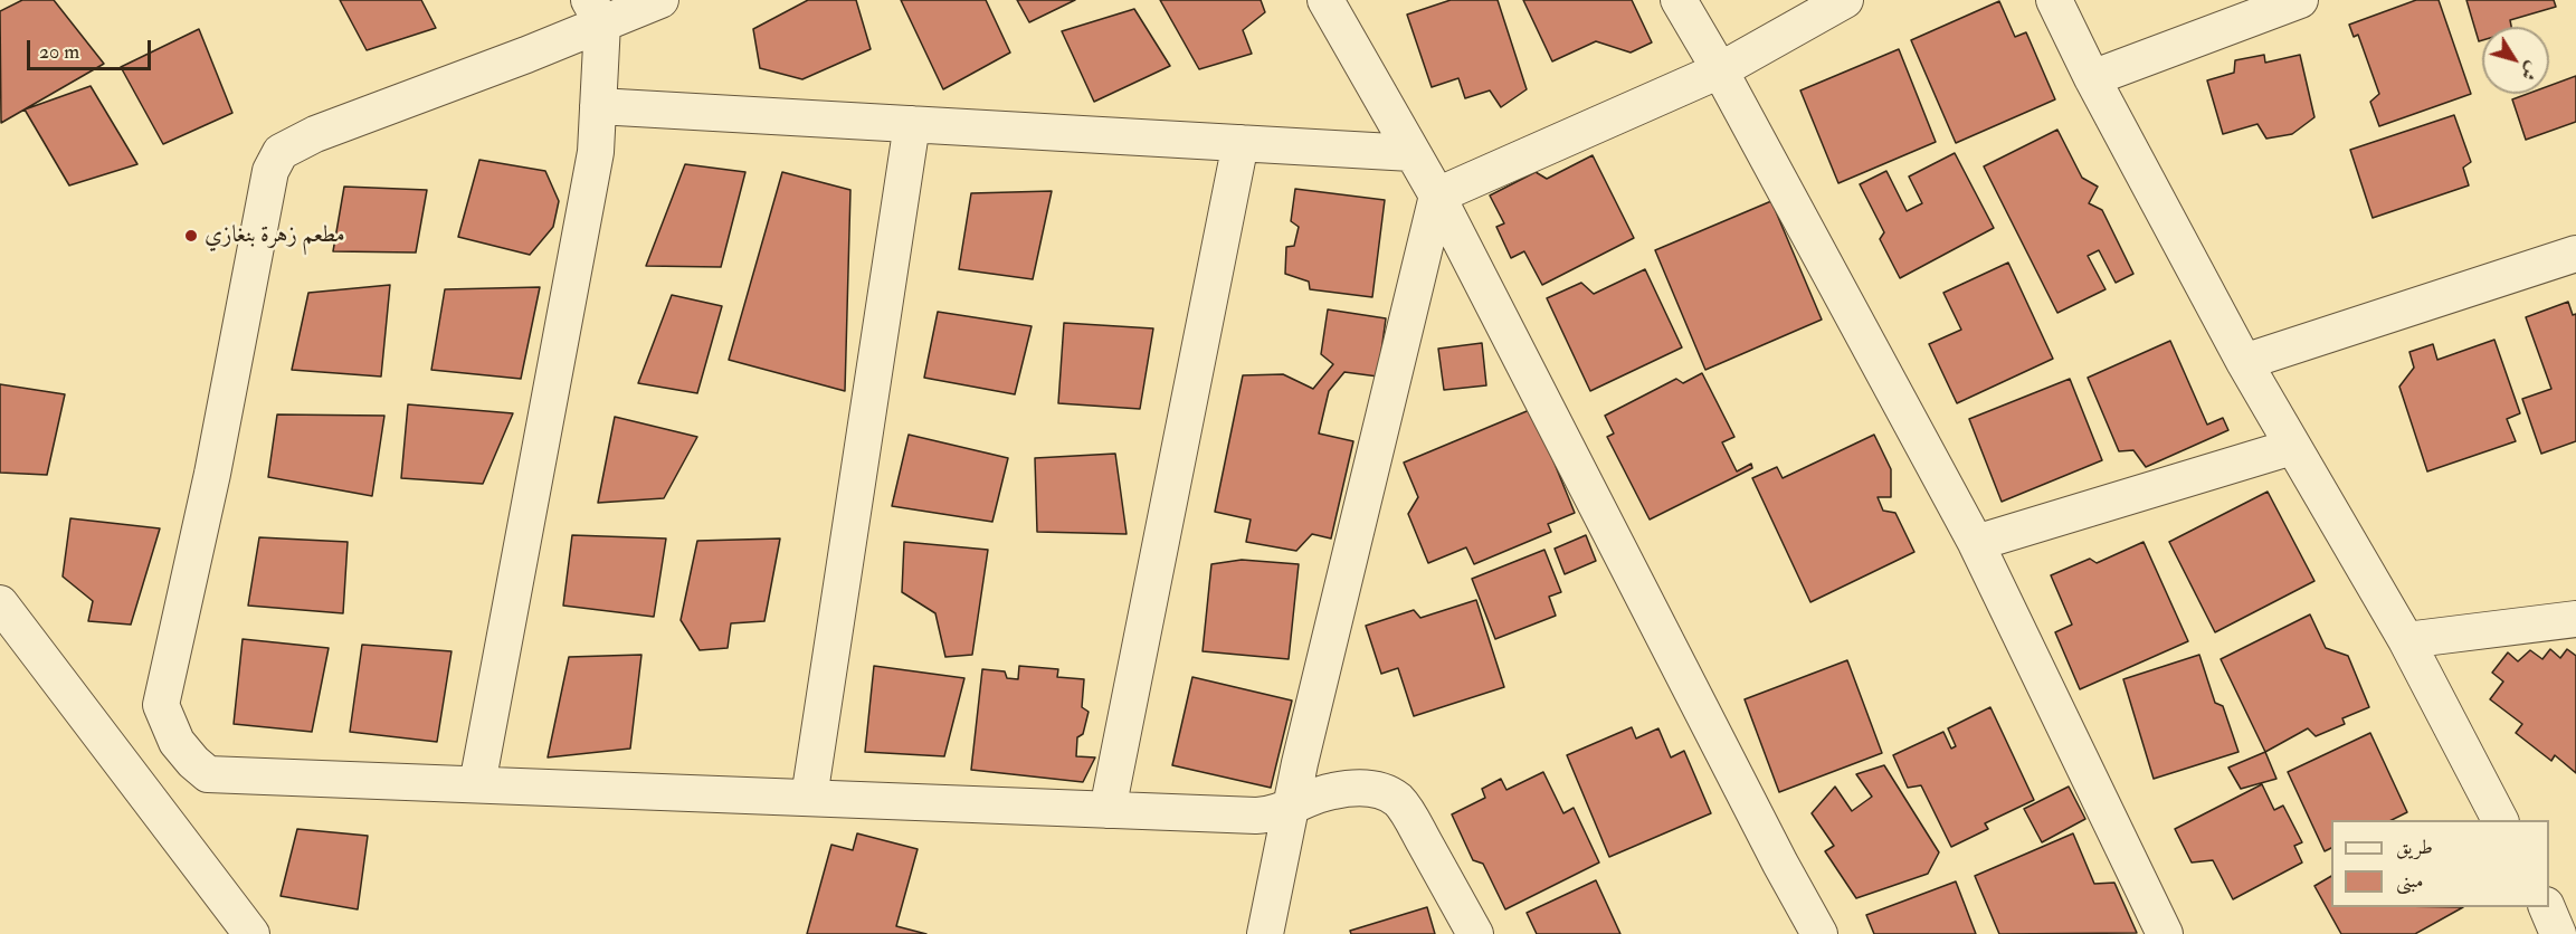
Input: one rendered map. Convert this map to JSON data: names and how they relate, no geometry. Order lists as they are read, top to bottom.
{
  "places": ["مطعم زهرة بنغازي"],
  "legend": ["طريق", "مبنى"],
  "scale_bar": "20 m",
  "north": "bottom right"
}
